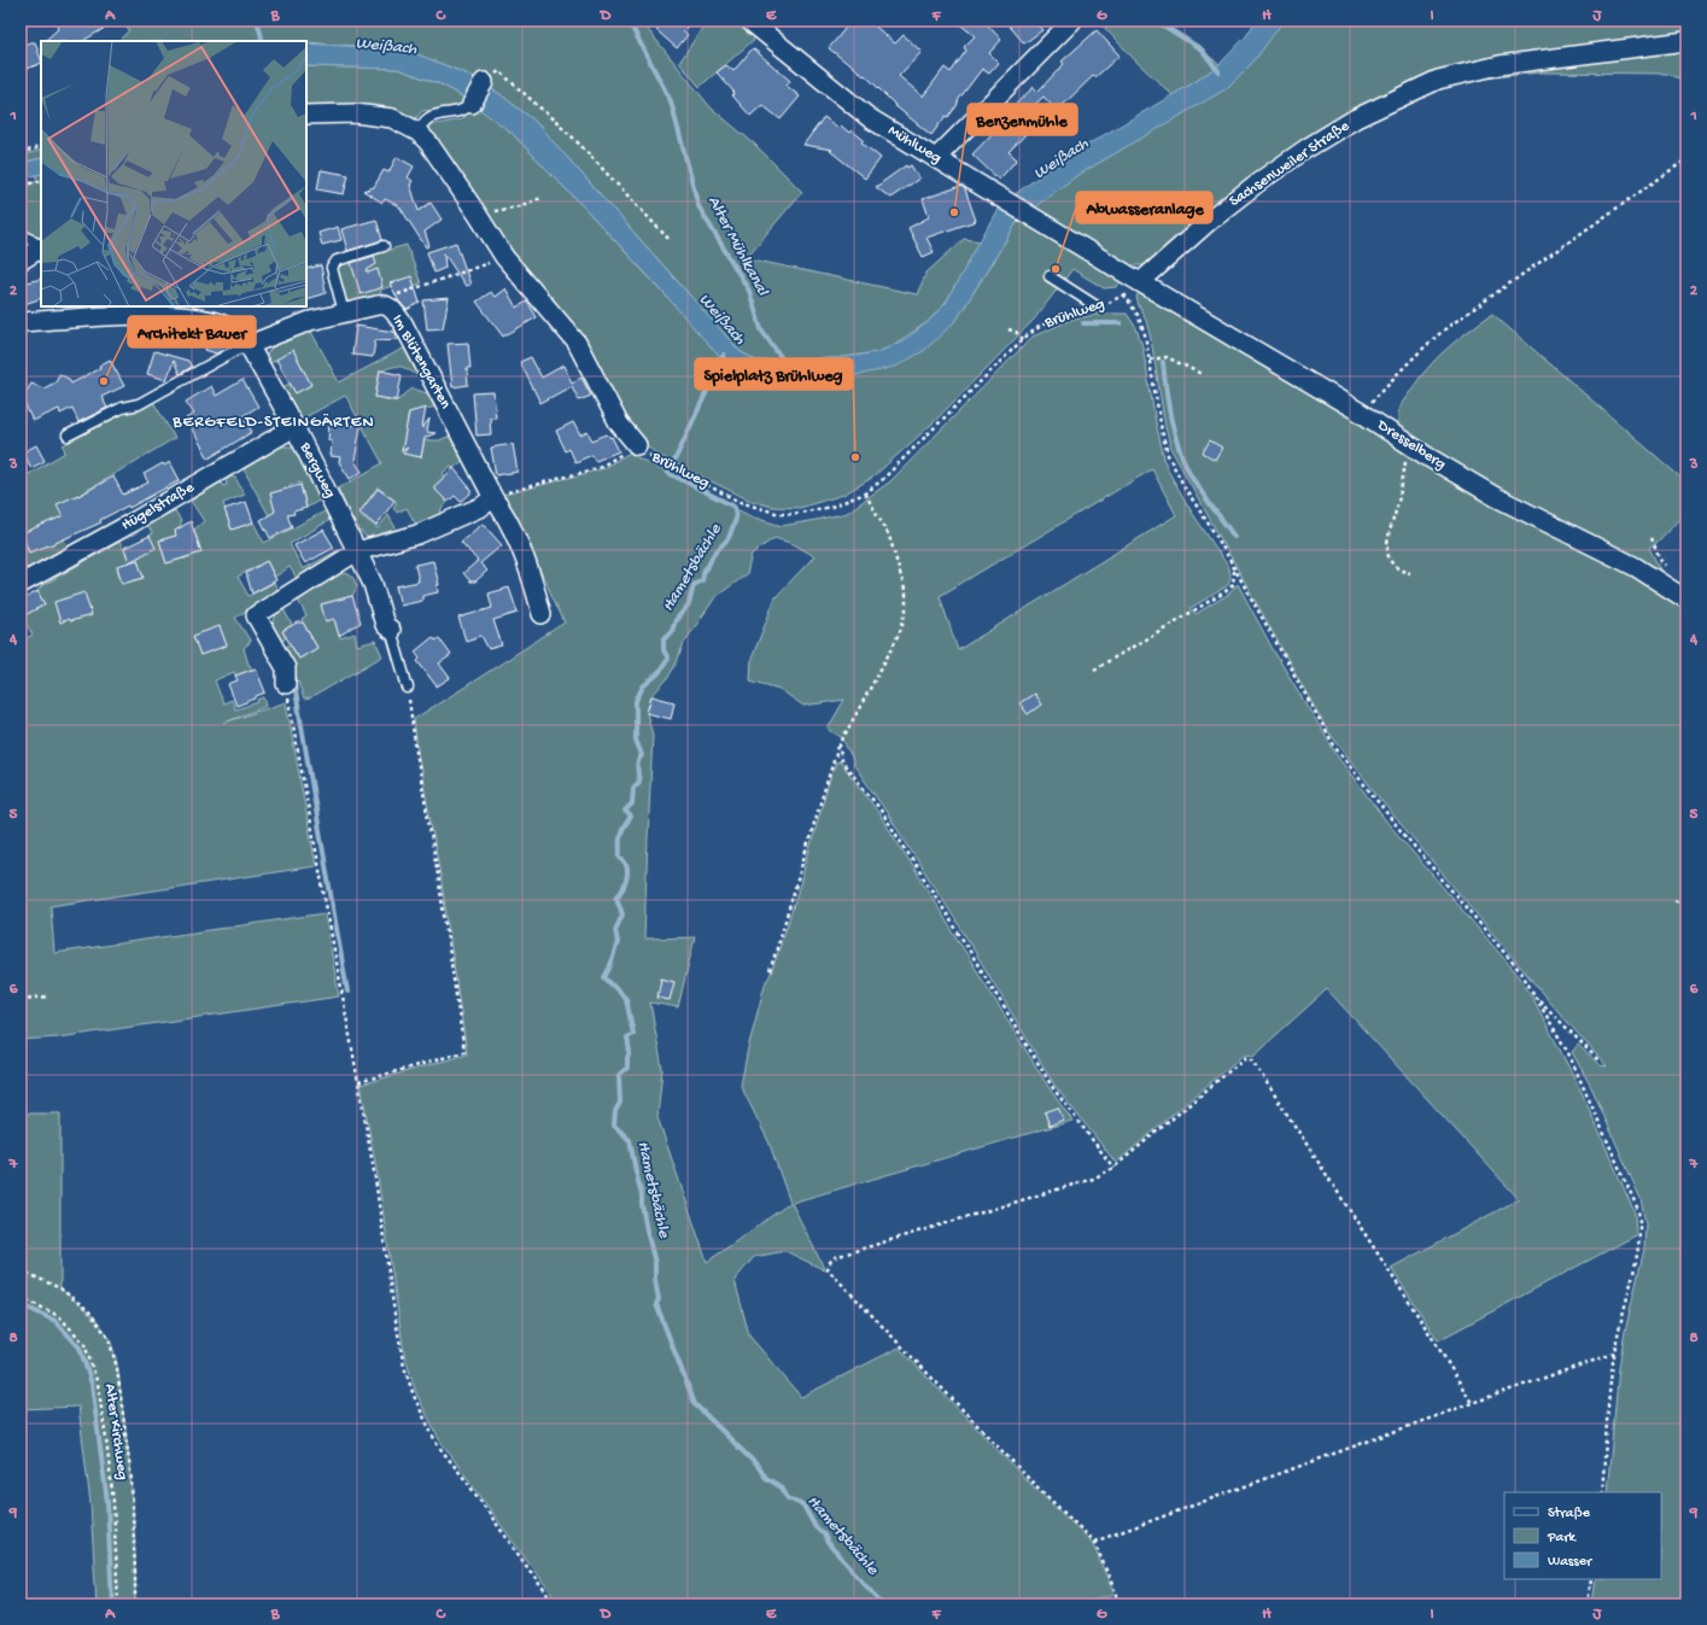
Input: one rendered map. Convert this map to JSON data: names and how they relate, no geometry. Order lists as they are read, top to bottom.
{
  "streets": {
    "street": [
      "Mühlweg",
      "Sachsenweiler Straße",
      "Brühlweg",
      "Im Blütengarten",
      "Dresselberg",
      "Bergweg",
      "Hügelstraße"
    ],
    "path": ["Alter Kirchweg"]
  },
  "crossings": [
    ["Mühlweg", "Sachsenweiler Straße"],
    ["Mühlweg", "Brühlweg"],
    ["Mühlweg", "Dresselberg"],
    ["Sachsenweiler Straße", "Brühlweg"],
    ["Sachsenweiler Straße", "Dresselberg"],
    ["Brühlweg", "Dresselberg"],
    ["Im Blütengarten", "Bergweg"],
    ["Bergweg", "Hügelstraße"]
  ],
  "districts": ["BERGFELD-STEINGÄRTEN"],
  "water": ["Weißach", "Alter Mühlkanal", "Hametsbächle"],
  "places": [
    "Benzenmühle",
    "Abwasseranlage",
    "Architekt Bauer",
    "Spielplatz Brühlweg"
  ],
  "legend": ["Straße", "Park", "Wasser"],
  "grid": {
    "columns": [
      "A",
      "B",
      "C",
      "D",
      "E",
      "F",
      "G",
      "H",
      "I",
      "J"
    ],
    "rows": [
      "1",
      "2",
      "3",
      "4",
      "5",
      "6",
      "7",
      "8",
      "9"
    ]
  }
}
